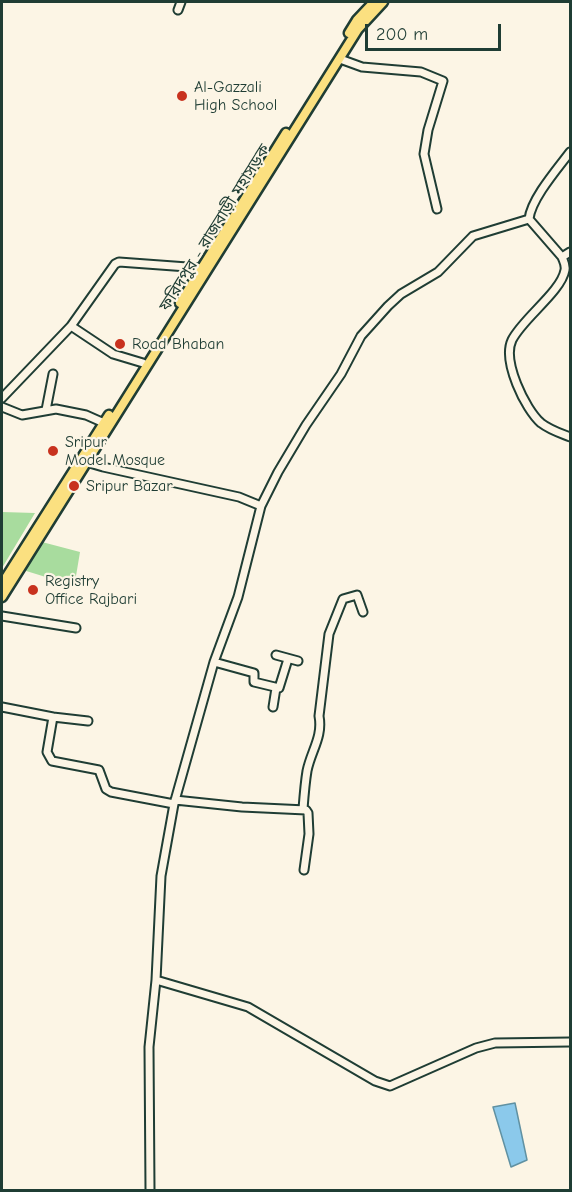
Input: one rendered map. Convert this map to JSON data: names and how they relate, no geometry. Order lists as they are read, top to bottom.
{
  "streets": {
    "main road": ["ফরিদপুর - রাজবাড়ী মহাসড়ক"]
  },
  "places": [
    "Al-Gazzali High School",
    "Road Bhaban",
    "Sripur Model Mosque",
    "Sripur Bazar",
    "Registry Office Rajbari"
  ],
  "scale_bar": "200 m"
}
